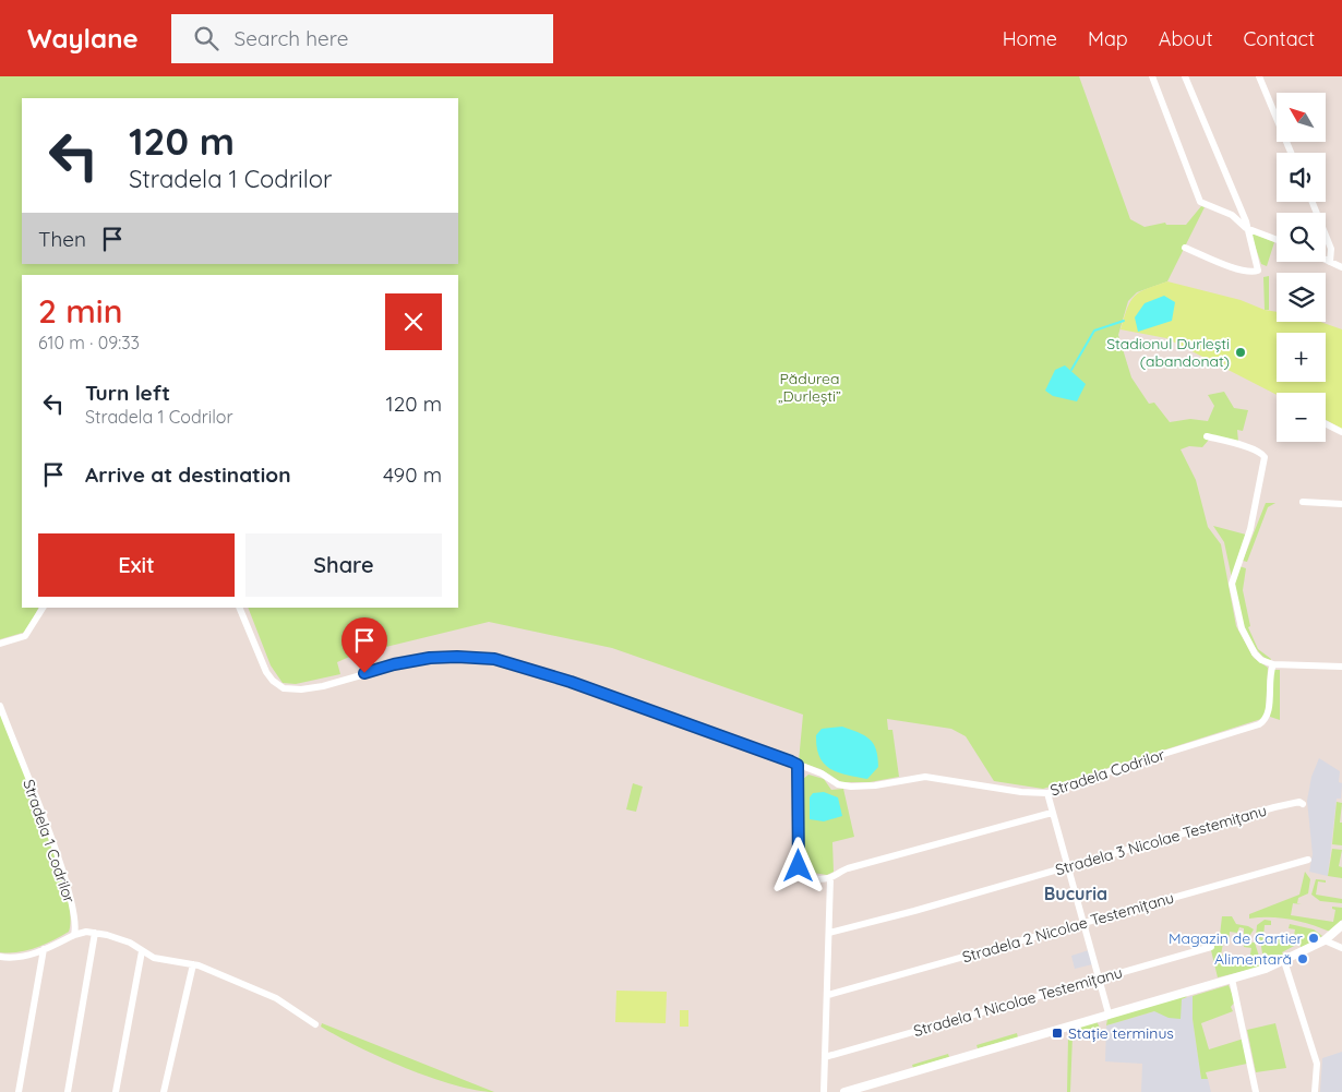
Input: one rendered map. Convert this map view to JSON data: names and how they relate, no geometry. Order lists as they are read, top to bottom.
{
  "streets": {
    "street": [
      "Stradela Codrilor",
      "Stradela 3 Nicolae Testemițanu",
      "Stradela 1 Codrilor",
      "Stradela 2 Nicolae Testemițanu",
      "Stradela 1 Nicolae Testemițanu"
    ]
  },
  "districts": ["Bucuria"],
  "parks": ["Pădurea „Durlești”"],
  "places": {
    "other": ["Stadionul Durlești (abandonat)", "Magazin de Cartier", "Alimentară"],
    "transit": ["Stație terminus"]
  },
  "north": "top left",
  "page": {
    "header": "Waylane",
    "search": "Search here",
    "nav": [
      "Home",
      "Map",
      "About",
      "Contact"
    ],
    "map_buttons": ["+", "−"],
    "turn": ["120 m", "Stradela 1 Codrilor"],
    "then": "Then",
    "heading": ["2 min", "610 m · 09:33"],
    "list": [
      {
        "name": "Turn left",
        "note": "Stradela 1 Codrilor",
        "value": "120 m"
      },
      {
        "name": "Arrive at destination",
        "value": "490 m"
      }
    ],
    "buttons": ["Exit", "Share"]
  }
}
